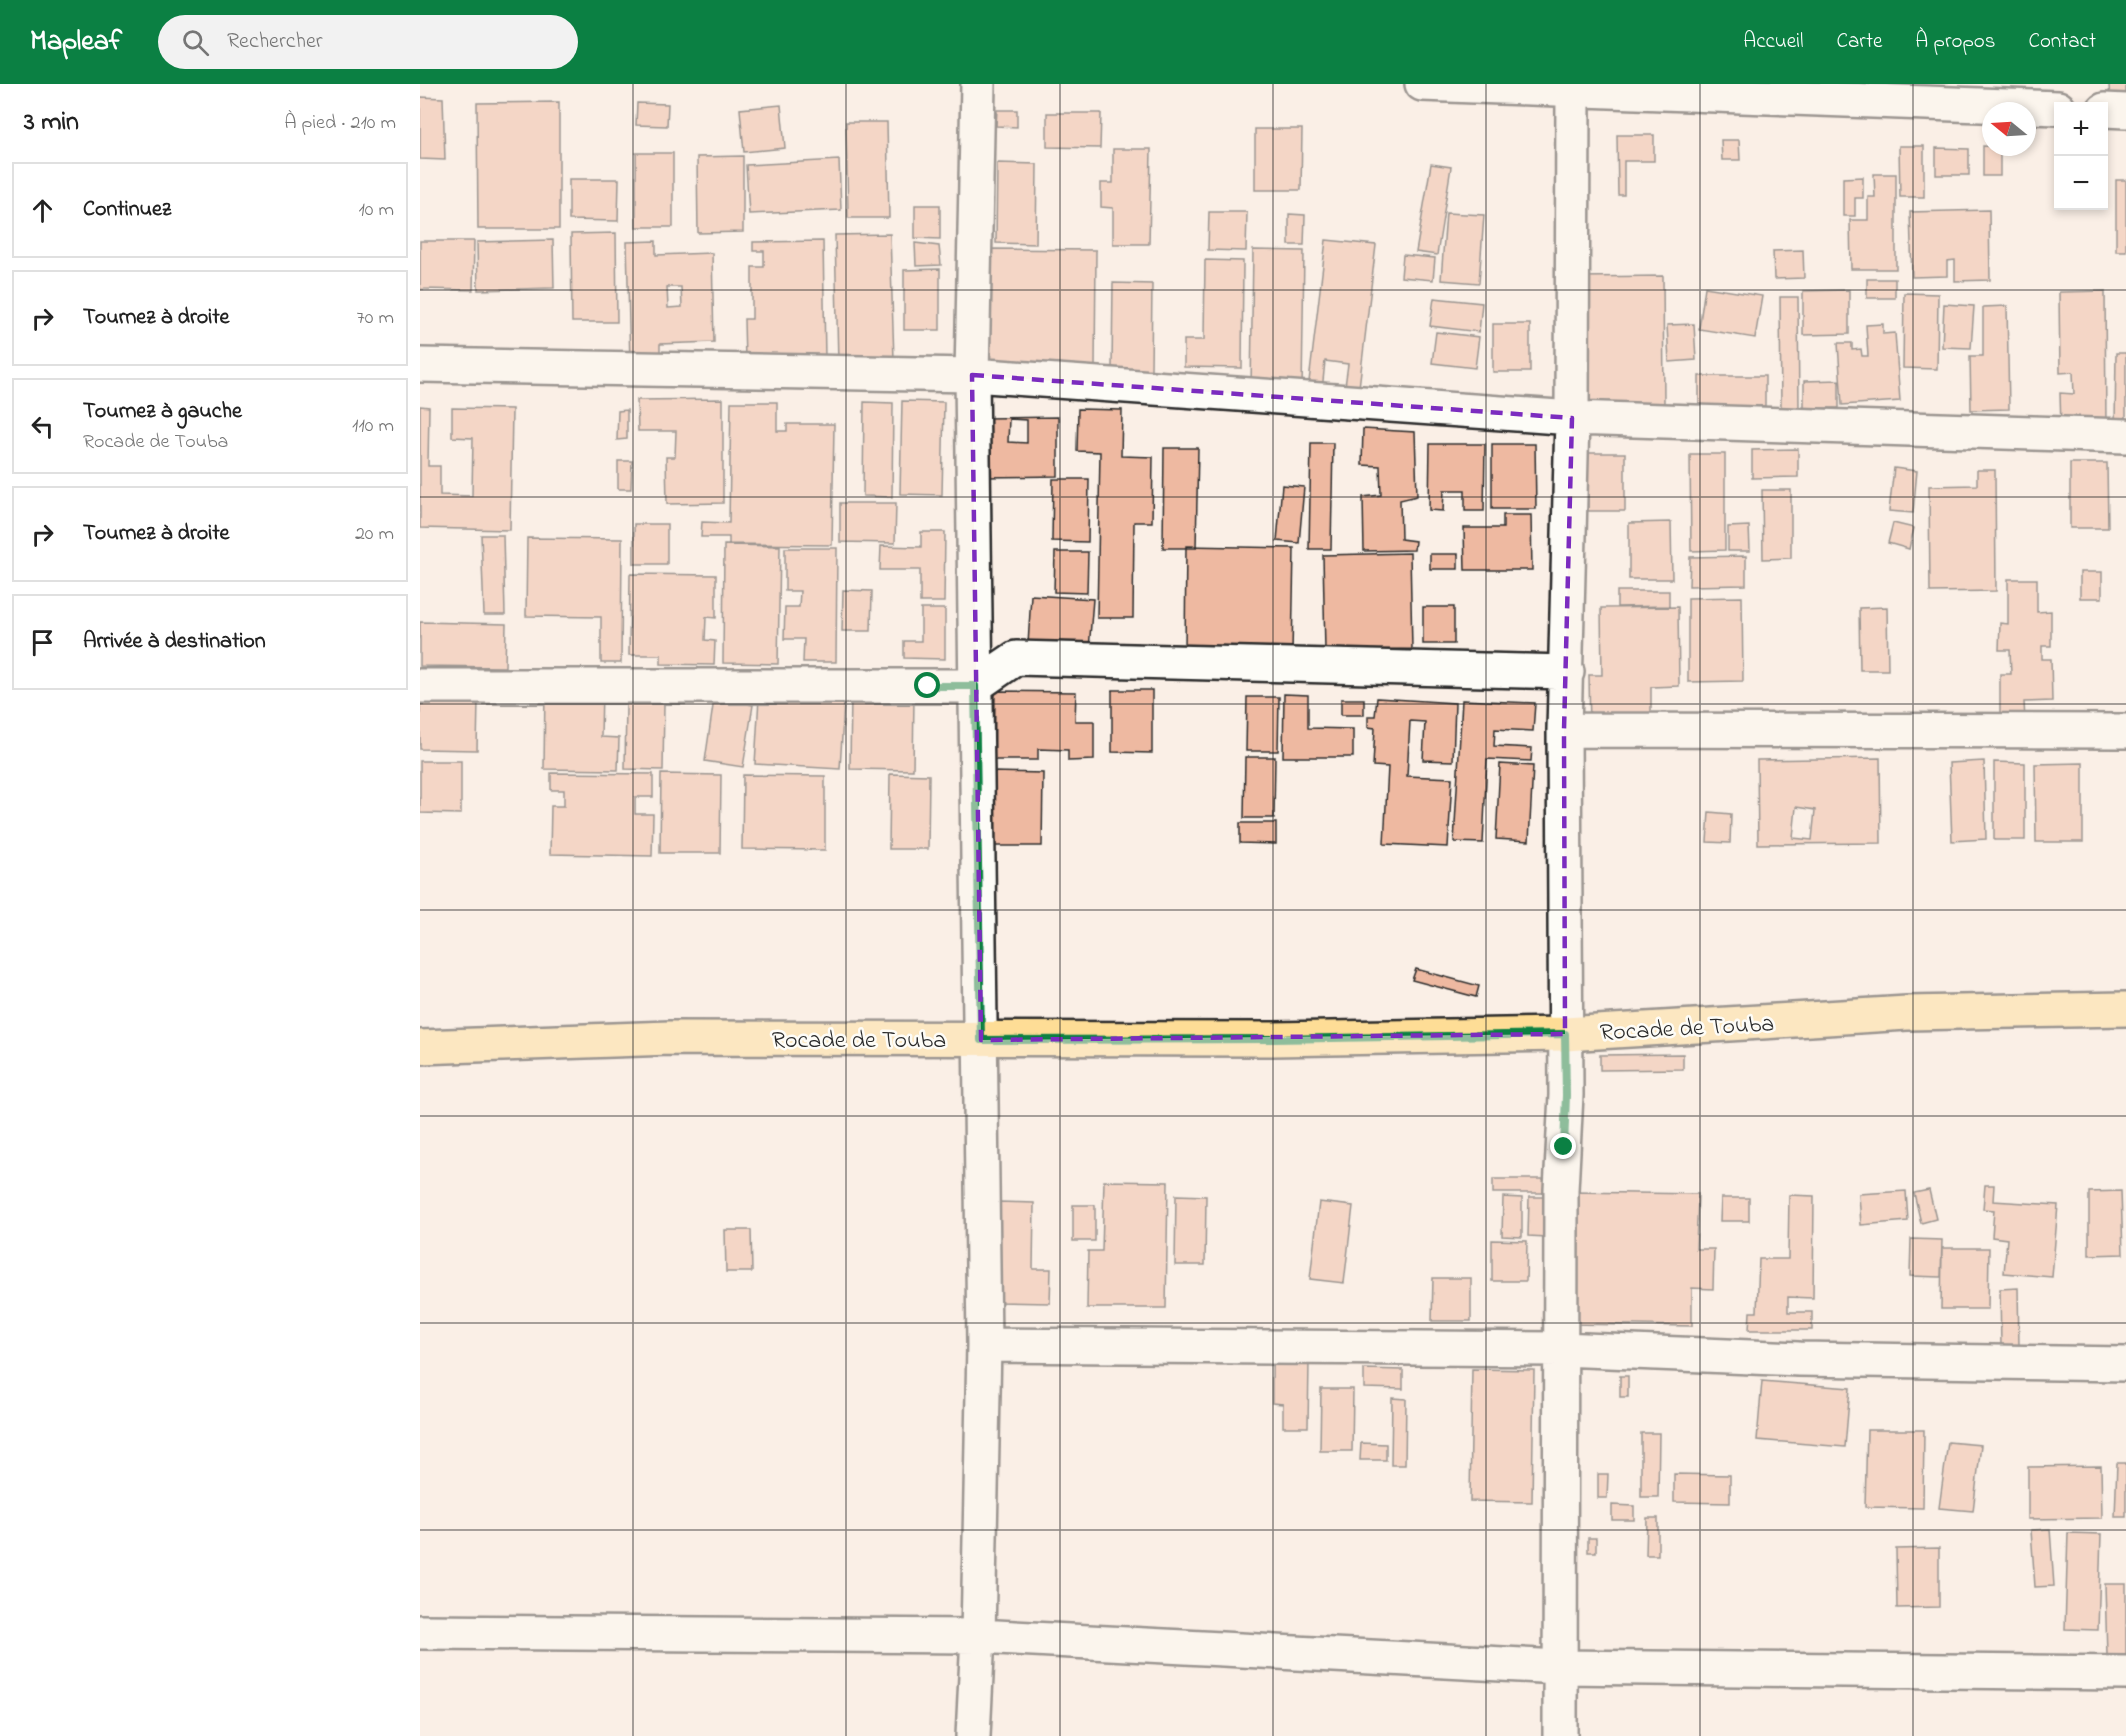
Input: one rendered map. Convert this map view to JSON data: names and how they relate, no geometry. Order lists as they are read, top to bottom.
{
  "streets": {
    "main road": ["Rocade de Touba"]
  },
  "north": "left",
  "page": {
    "header": "Mapleaf",
    "search": "Rechercher",
    "nav": [
      "Accueil",
      "Carte",
      "À propos",
      "Contact"
    ],
    "heading": ["3 min", "À pied · 210 m"],
    "map_buttons": ["+", "−"],
    "list": [
      ["Continuez", "10 m"],
      ["Tournez à droite", "70 m"],
      ["Tournez à gauche", "Rocade de Touba", "110 m"],
      ["Tournez à droite", "20 m"],
      "Arrivée à destination"
    ]
  }
}
